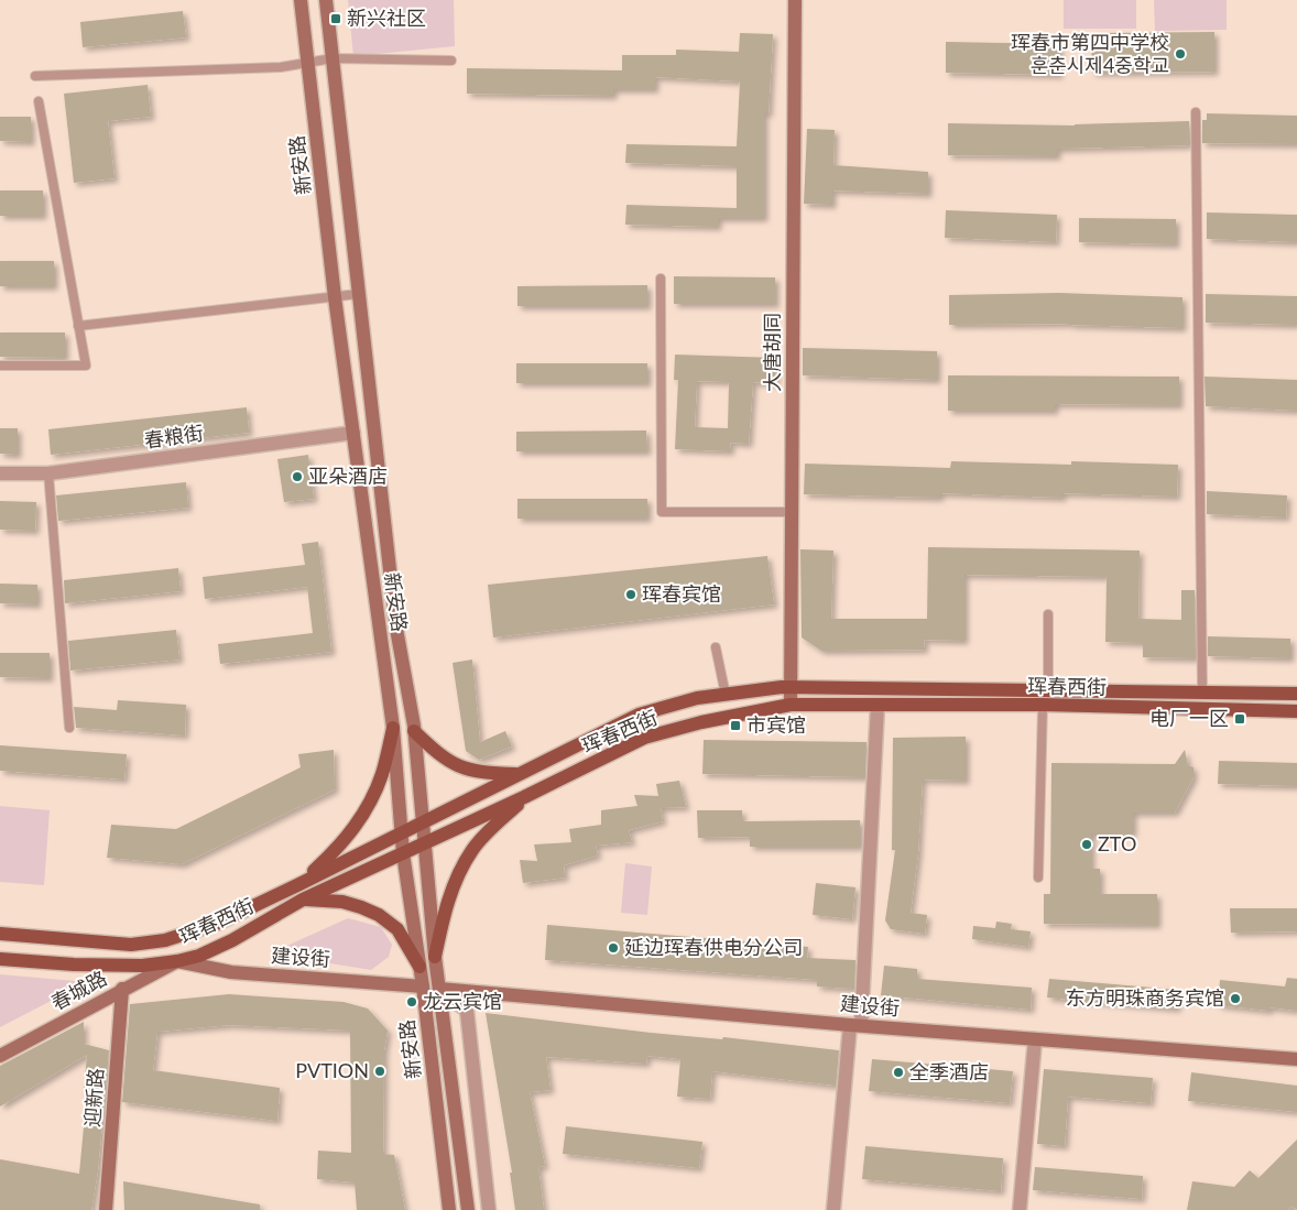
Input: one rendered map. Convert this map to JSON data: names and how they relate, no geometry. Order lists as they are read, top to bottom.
{
  "streets": {
    "main road": [
      "新安路",
      "大唐胡同",
      "珲春西街",
      "建设街",
      "春城路",
      "迎新路"
    ],
    "street": ["春粮街"]
  },
  "crossings": [
    ["新安路", "春粮街"],
    ["新安路", "珲春西街"],
    ["新安路", "建设街"],
    ["大唐胡同", "珲春西街"],
    ["珲春西街", "建设街"],
    ["珲春西街", "春城路"],
    ["建设街", "春城路"],
    ["春城路", "迎新路"]
  ],
  "places": {
    "transit": ["新兴社区", "电厂一区", "市宾馆"],
    "other": [
      "珲春市第四中学校 훈춘시제4중학교",
      "亚朵酒店",
      "珲春宾馆",
      "ZTO",
      "延边珲春供电分公司",
      "东方明珠商务宾馆",
      "龙云宾馆",
      "PVTION",
      "全季酒店"
    ]
  }
}
